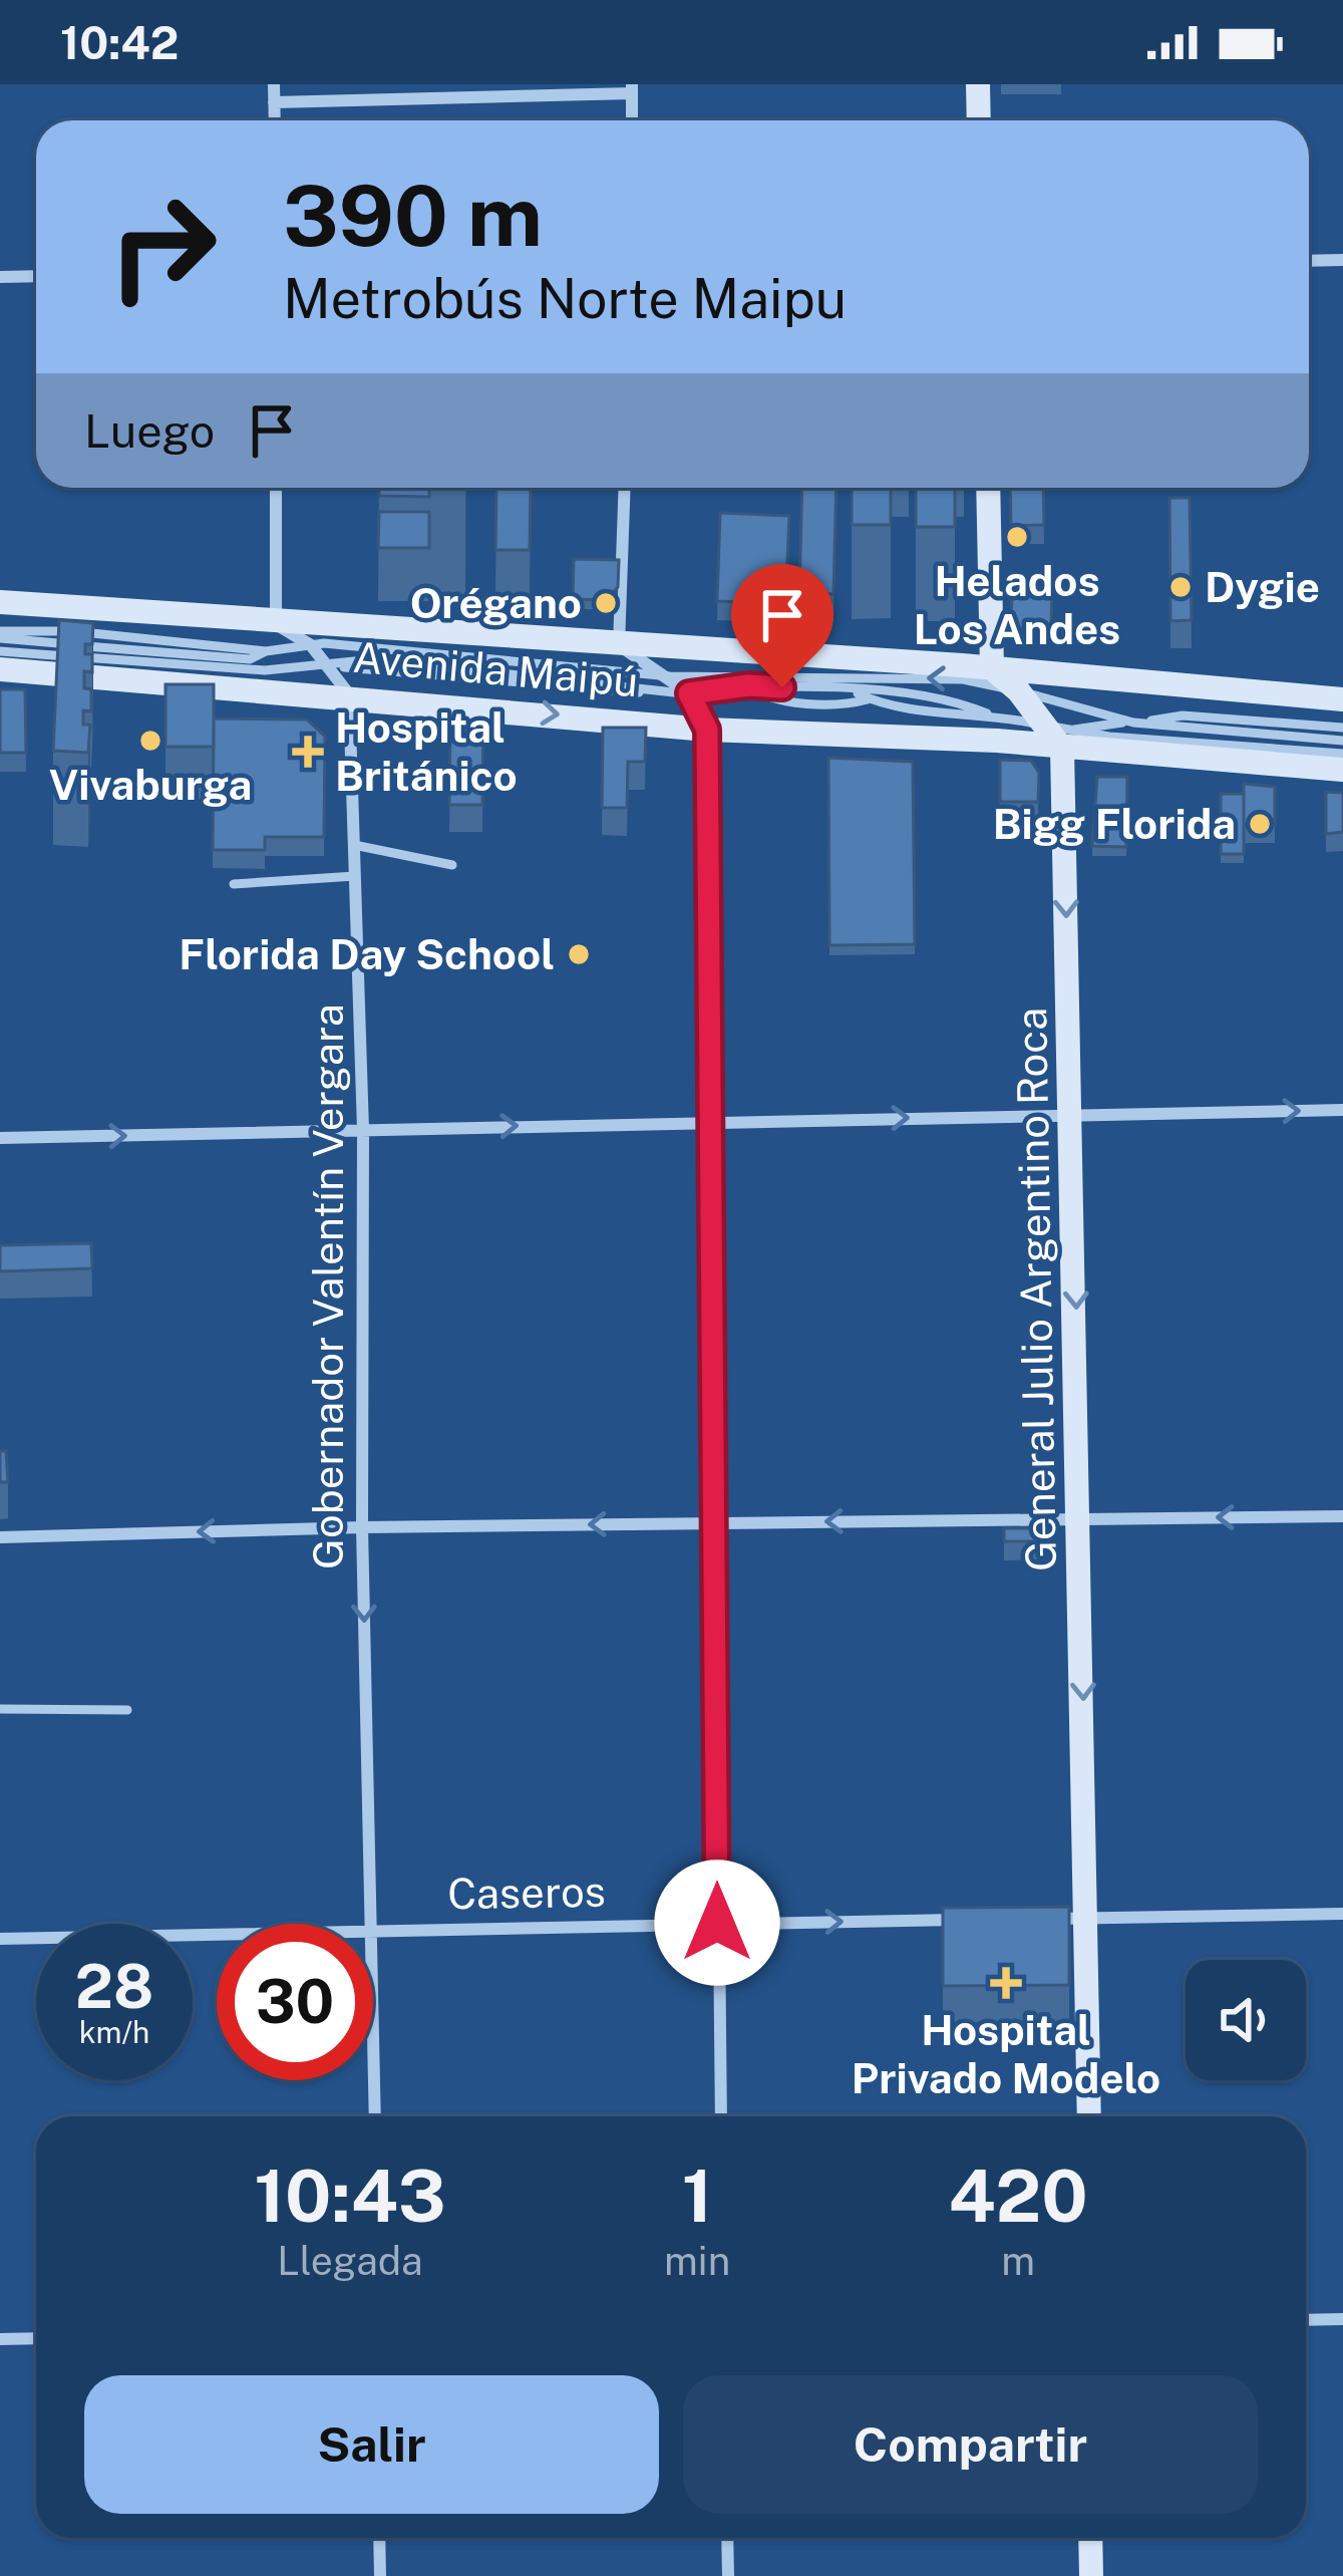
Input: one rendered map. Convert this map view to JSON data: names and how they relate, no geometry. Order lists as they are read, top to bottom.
{
  "streets": {
    "main road": ["Avenida Maipú", "General Julio Argentino Roca"],
    "street": ["Gobernador Valentín Vergara", "Caseros"]
  },
  "crossings": [
    ["Avenida Maipú", "Gobernador Valentín Vergara"],
    ["Avenida Maipú", "General Julio Argentino Roca"]
  ],
  "one_way": ["General Julio Argentino Roca"],
  "places": {
    "other": [
      "Helados Los Andes",
      "Dygie",
      "Orégano",
      "Vivaburga",
      "Bigg Florida",
      "Florida Day School"
    ],
    "health": ["Hospital Británico", "Hospital Privado Modelo"]
  },
  "page": {
    "status": "10:42",
    "turn": ["390 m", "Metrobús Norte Maipu"],
    "then": "Luego",
    "speed": "28 km/h",
    "limit": "30",
    "eta": [
      "10:43",
      "Llegada",
      "1",
      "min",
      "420",
      "m"
    ],
    "buttons": ["Salir", "Compartir"]
  }
}
